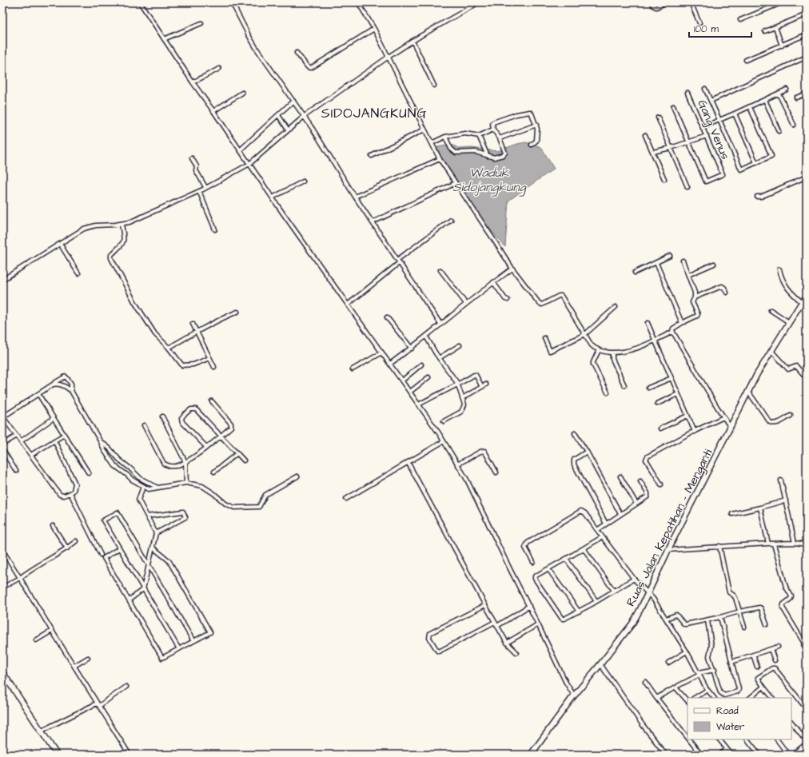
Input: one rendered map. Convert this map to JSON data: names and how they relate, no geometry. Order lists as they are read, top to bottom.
{
  "streets": {
    "main road": ["Ruas Jalan Kepatihan - Menganti"],
    "street": ["Gang Venus"]
  },
  "districts": ["SIDOJANGKUNG"],
  "water": ["Waduk Sidojangkung"],
  "legend": ["Road", "Water"],
  "scale_bar": "100 m"
}
